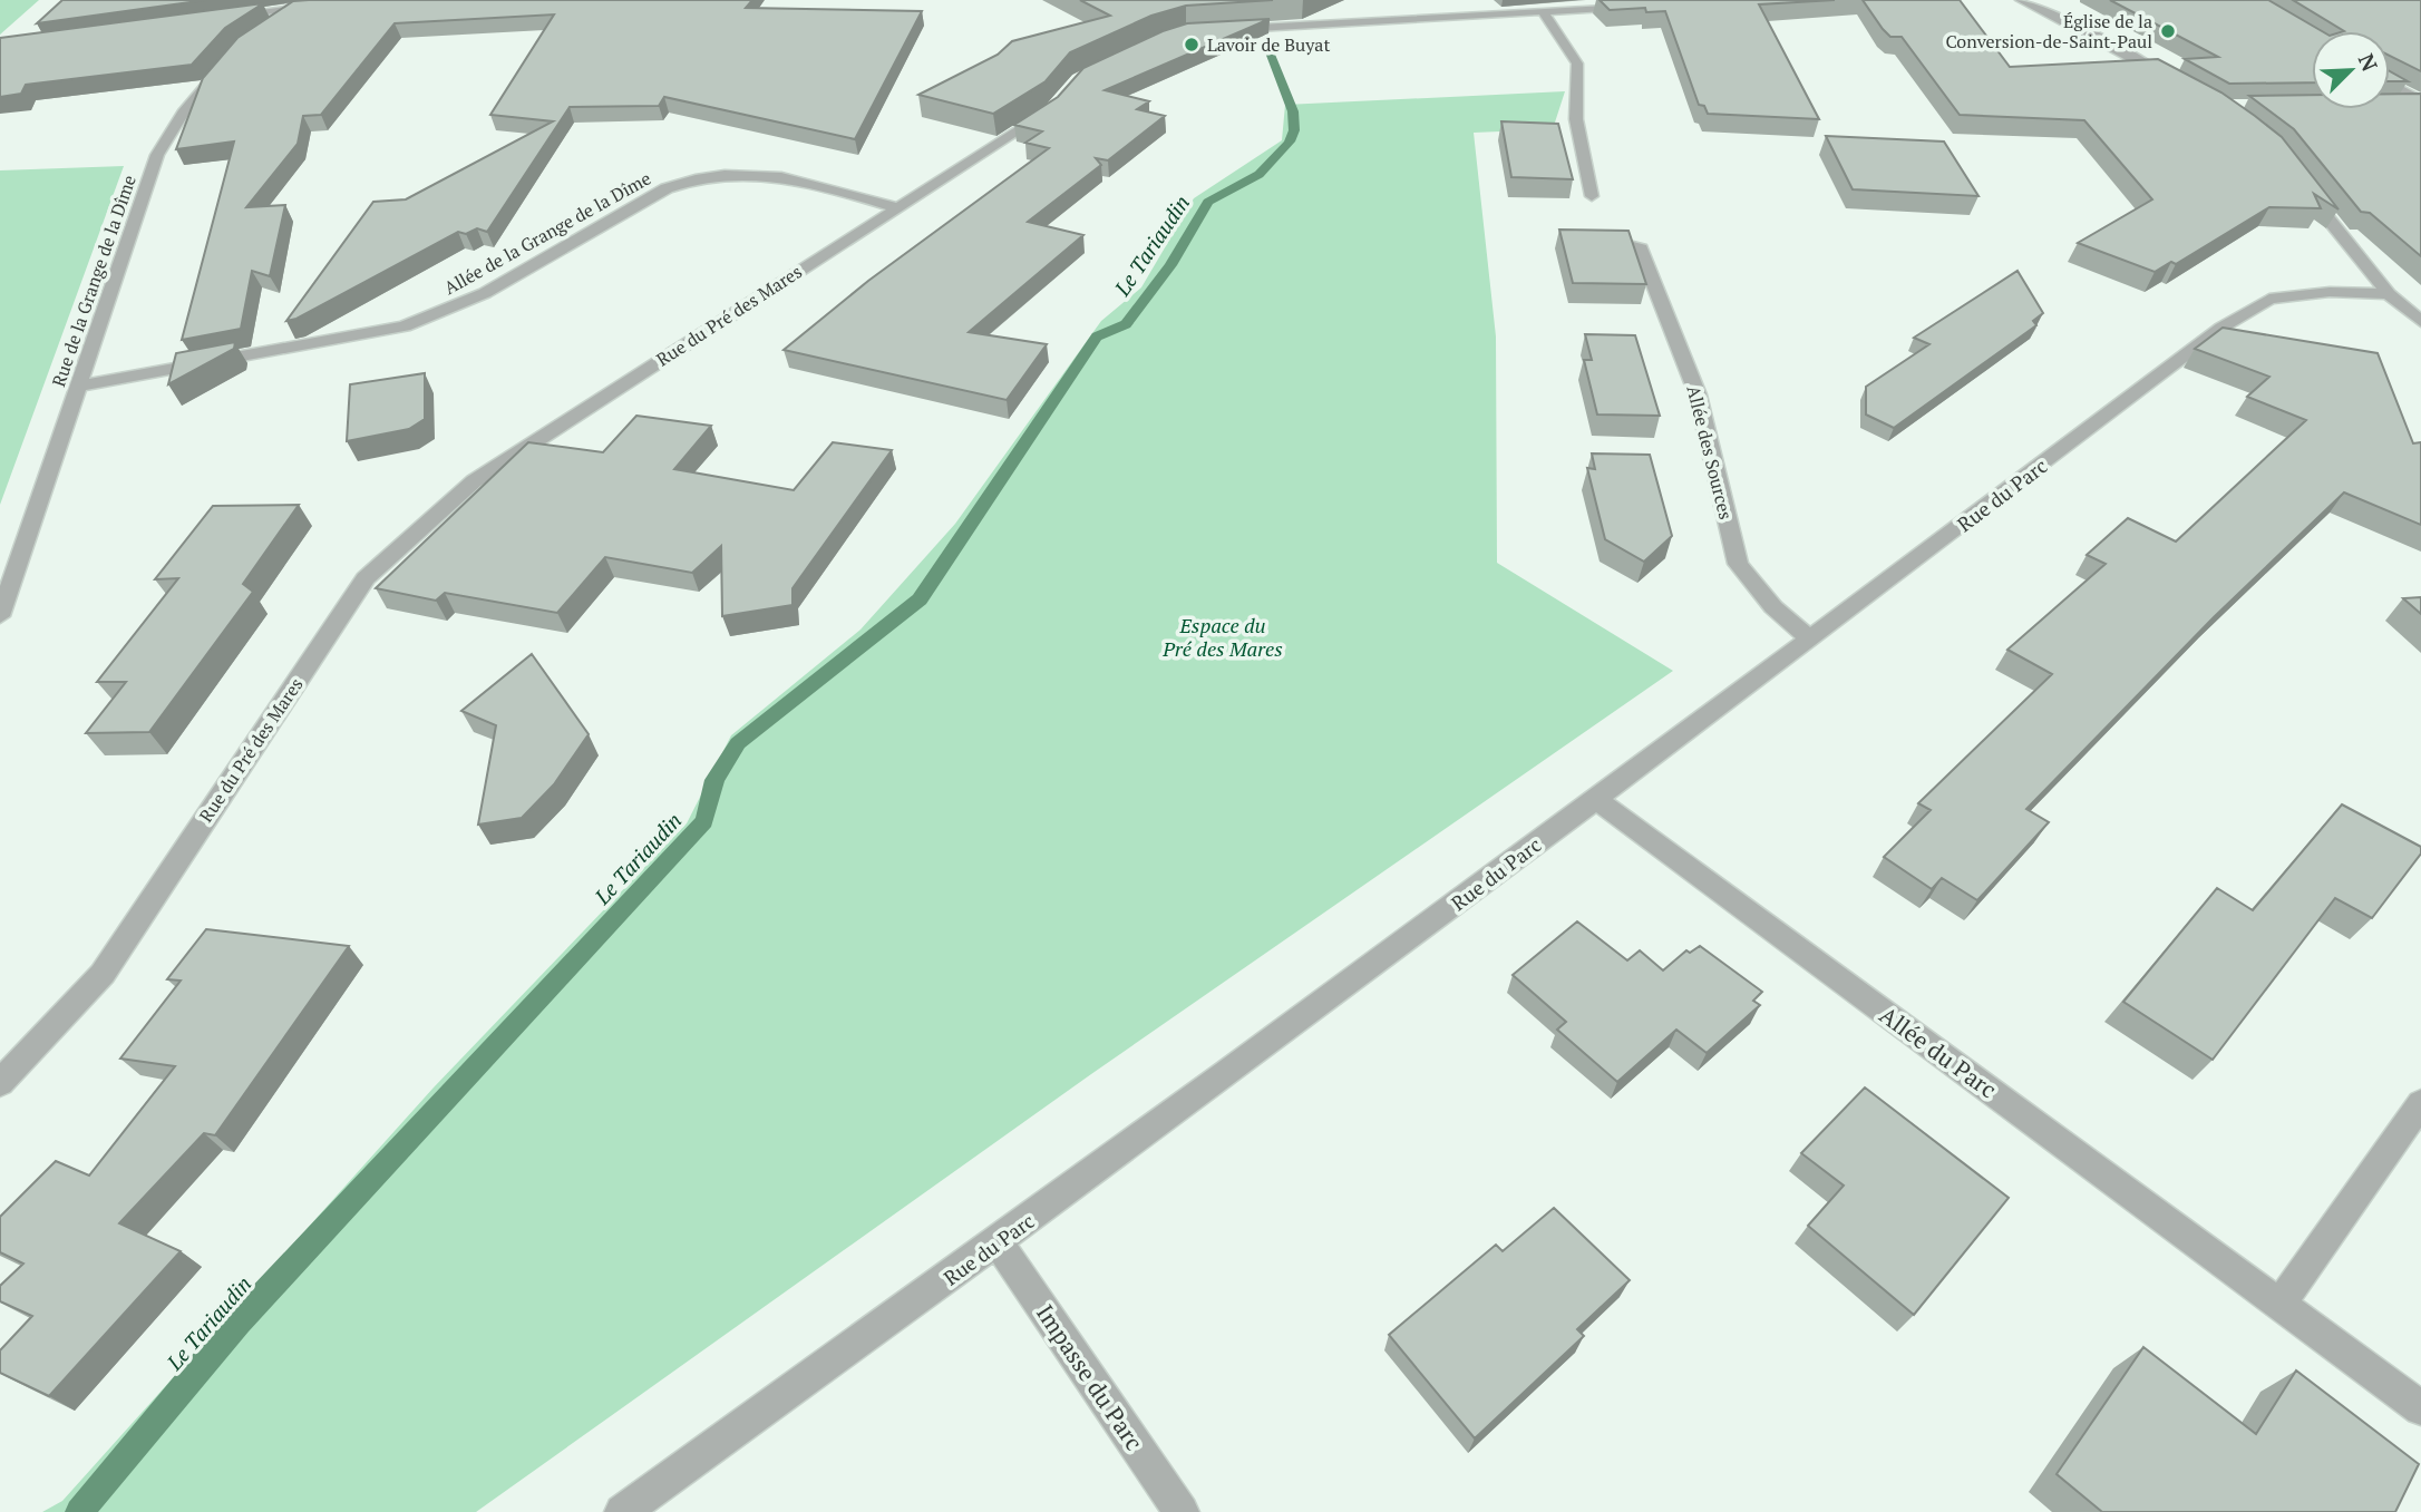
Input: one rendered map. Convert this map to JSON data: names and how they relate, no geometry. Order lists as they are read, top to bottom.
{
  "streets": {
    "street": [
      "Allée de la Grange de la Dîme",
      "Rue de la Grange de la Dîme",
      "Rue du Pré des Mares",
      "Allée des Sources",
      "Rue du Parc",
      "Allée du Parc",
      "Impasse du Parc"
    ]
  },
  "crossings": [
    ["Allée de la Grange de la Dîme", "Rue de la Grange de la Dîme"],
    ["Allée de la Grange de la Dîme", "Rue du Pré des Mares"],
    ["Allée des Sources", "Rue du Parc"],
    ["Rue du Parc", "Allée du Parc"],
    ["Rue du Parc", "Impasse du Parc"]
  ],
  "water": ["Le Tariaudin"],
  "parks": ["Espace du Pré des Mares"],
  "places": ["Église de la Conversion-de-Saint-Paul", "Lavoir de Buyat"],
  "north": "top right"
}
